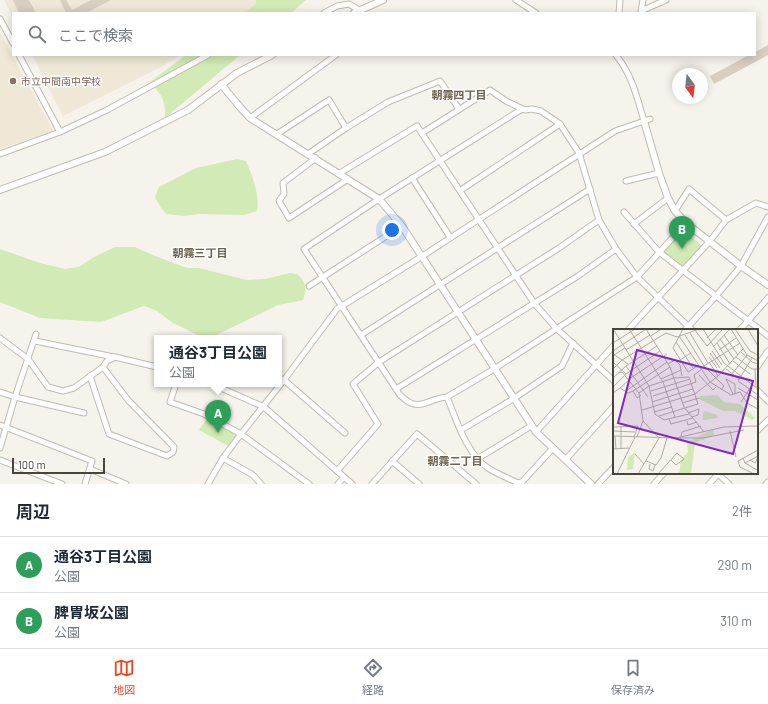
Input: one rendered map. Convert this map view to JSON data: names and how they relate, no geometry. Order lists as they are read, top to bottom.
{
  "districts": ["朝霧四丁目", "朝霧三丁目", "朝霧二丁目"],
  "places": ["市立中間南中学校"],
  "scale_bar": "100 m",
  "north": "bottom",
  "page": {
    "search": "ここで検索",
    "pins": ["B", "A"],
    "popup": ["通谷3丁目公園", "公園"],
    "scale": "100 m",
    "heading": ["周辺", "2件"],
    "list": [
      {
        "mark": "A",
        "name": "通谷3丁目公園",
        "note": "公園",
        "value": "290 m"
      },
      {
        "mark": "B",
        "name": "脾胃坂公園",
        "note": "公園",
        "value": "310 m"
      }
    ],
    "nav": ["地図", "経路", "保存済み"]
  }
}
